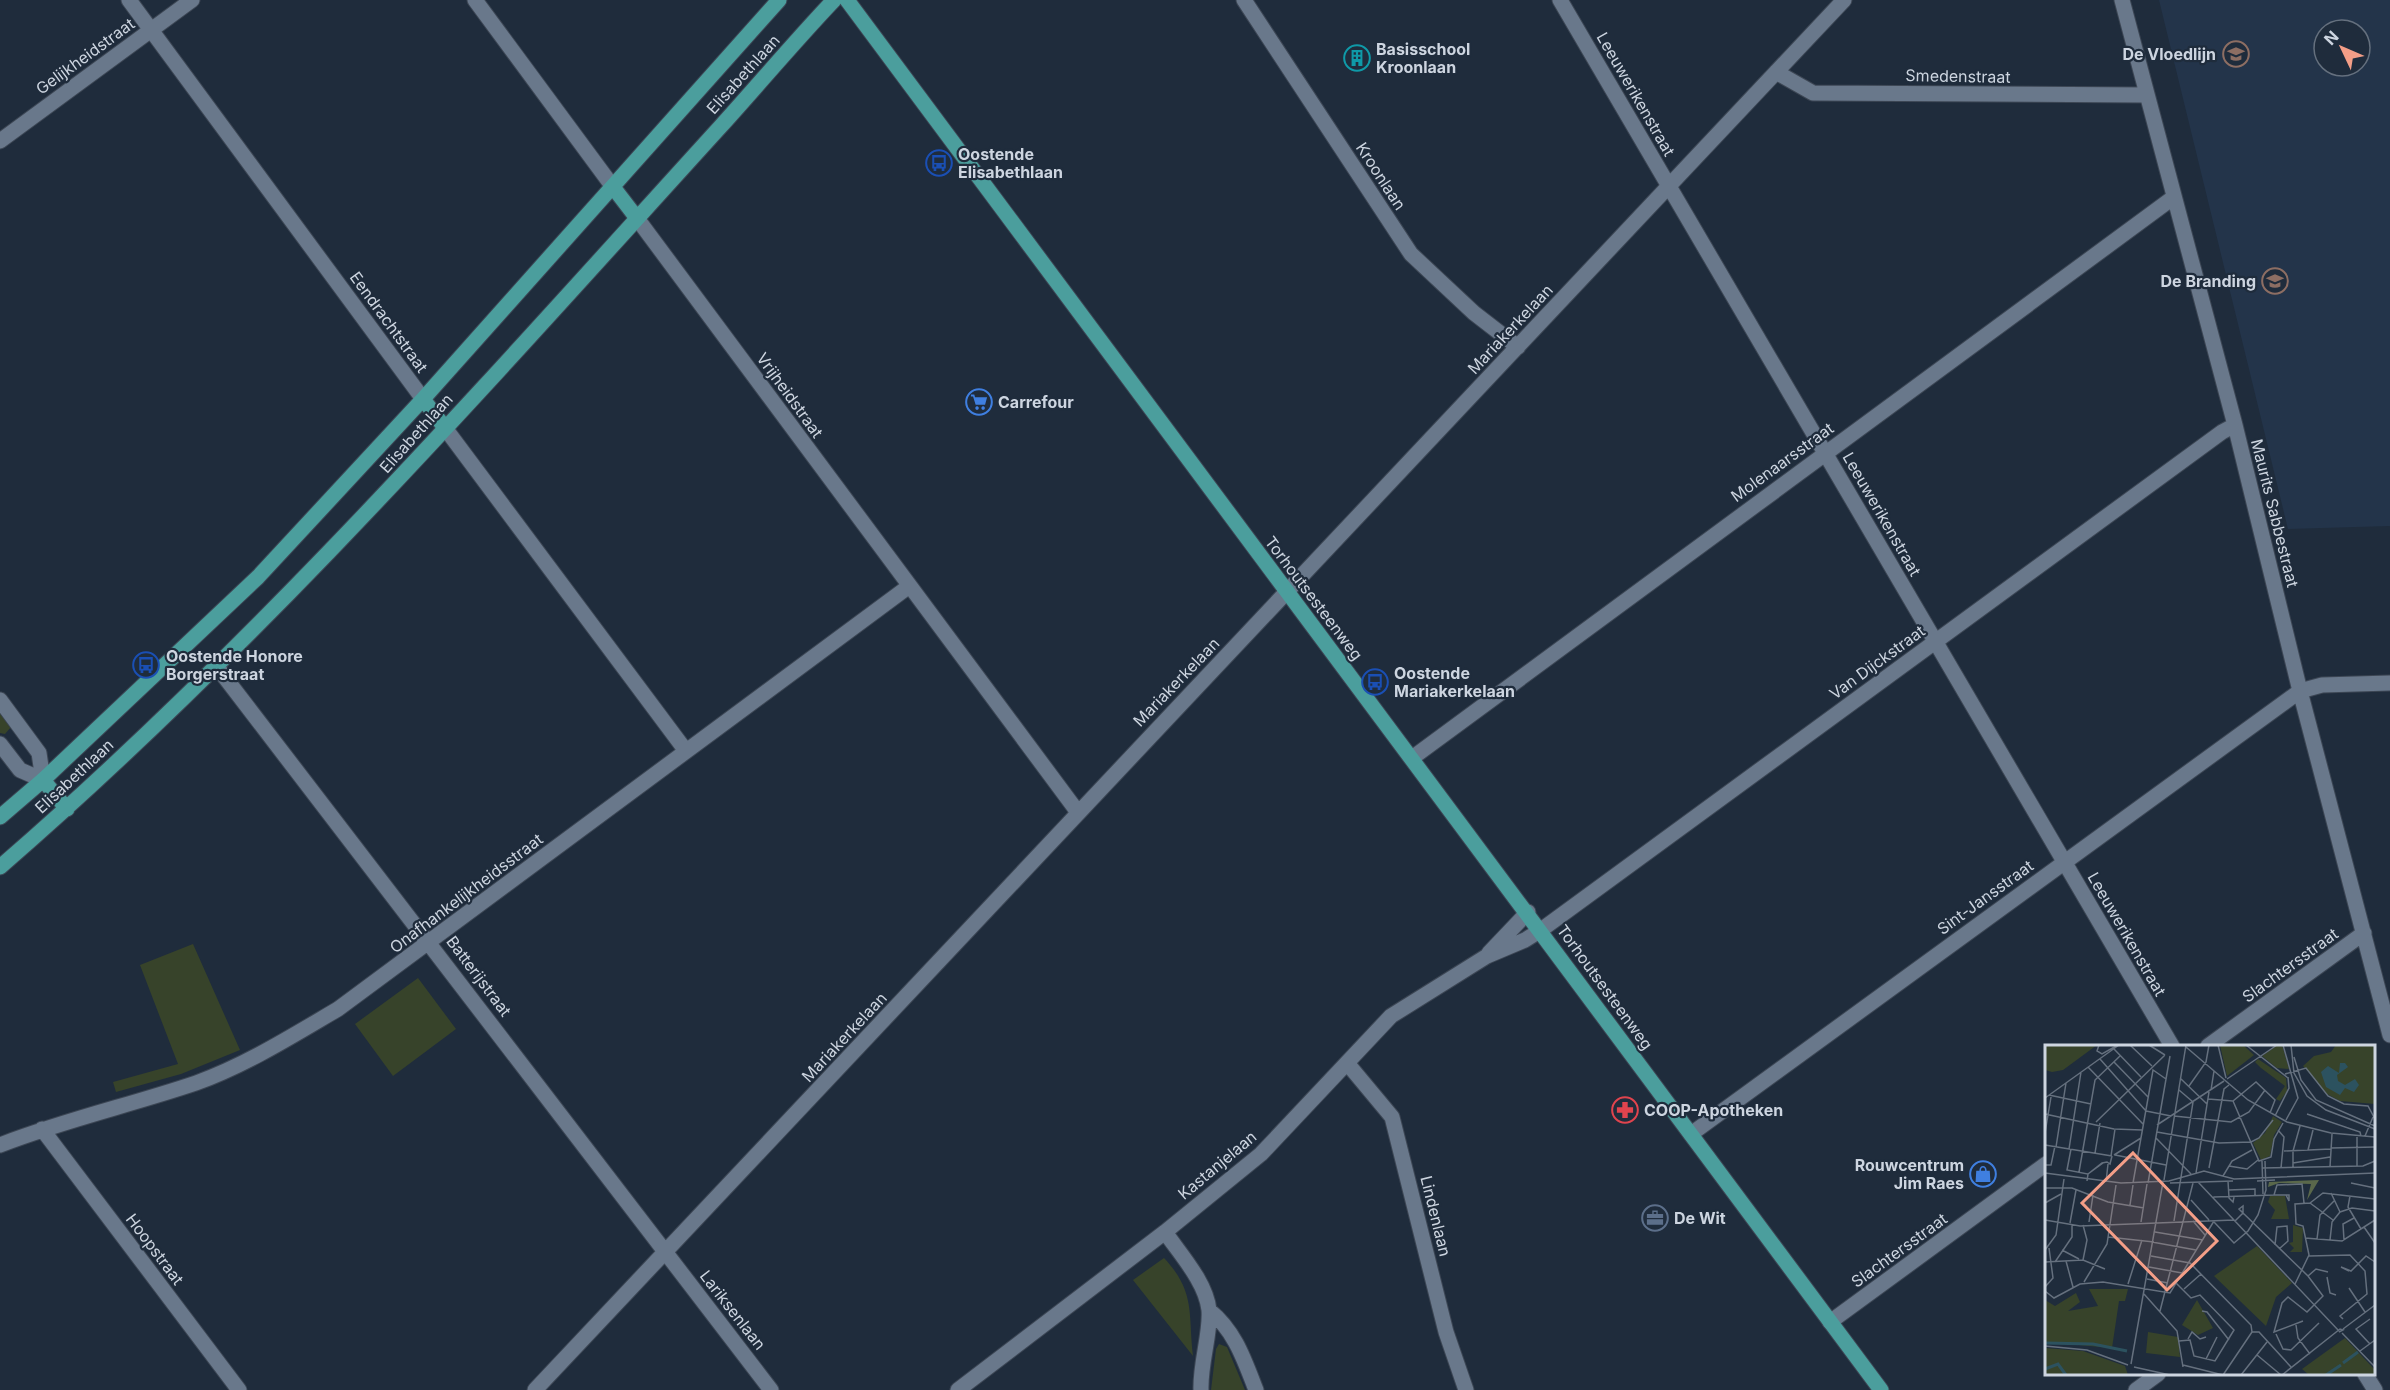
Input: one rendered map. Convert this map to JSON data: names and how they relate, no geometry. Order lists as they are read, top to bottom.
{
  "streets": {
    "main road": [
      "Elisabethlaan",
      "Eendrachtstraat",
      "Vrijheidstraat",
      "Torhoutsesteenweg"
    ],
    "street": [
      "Gelijkheidstraat",
      "Smedenstraat",
      "Leeuwerikenstraat",
      "Kroonlaan",
      "Mariakerkelaan",
      "Molenaarsstraat",
      "Maurits Sabbestraat",
      "Van Dijckstraat",
      "Onafhankelijkheidsstraat",
      "Sint-Jansstraat",
      "Slachtersstraat",
      "Batterijstraat",
      "Kastanjelaan",
      "Lindenlaan",
      "Hoopstraat",
      "Lariksenlaan"
    ]
  },
  "crossings": [
    ["Gelijkheidstraat", "Eendrachtstraat"],
    ["Elisabethlaan", "Eendrachtstraat"],
    ["Elisabethlaan", "Vrijheidstraat"],
    ["Elisabethlaan", "Batterijstraat"],
    ["Smedenstraat", "Mariakerkelaan"],
    ["Smedenstraat", "Maurits Sabbestraat"],
    ["Leeuwerikenstraat", "Mariakerkelaan"],
    ["Leeuwerikenstraat", "Molenaarsstraat"],
    ["Leeuwerikenstraat", "Van Dijckstraat"],
    ["Leeuwerikenstraat", "Sint-Jansstraat"],
    ["Kroonlaan", "Mariakerkelaan"],
    ["Eendrachtstraat", "Onafhankelijkheidsstraat"],
    ["Mariakerkelaan", "Vrijheidstraat"],
    ["Mariakerkelaan", "Torhoutsesteenweg"],
    ["Mariakerkelaan", "Batterijstraat"],
    ["Mariakerkelaan", "Lariksenlaan"],
    ["Vrijheidstraat", "Onafhankelijkheidsstraat"],
    ["Molenaarsstraat", "Maurits Sabbestraat"],
    ["Molenaarsstraat", "Torhoutsesteenweg"],
    ["Maurits Sabbestraat", "Van Dijckstraat"],
    ["Maurits Sabbestraat", "Sint-Jansstraat"],
    ["Maurits Sabbestraat", "Slachtersstraat"],
    ["Torhoutsesteenweg", "Van Dijckstraat"],
    ["Torhoutsesteenweg", "Sint-Jansstraat"],
    ["Torhoutsesteenweg", "Slachtersstraat"],
    ["Torhoutsesteenweg", "Kastanjelaan"],
    ["Van Dijckstraat", "Kastanjelaan"],
    ["Onafhankelijkheidsstraat", "Batterijstraat"],
    ["Onafhankelijkheidsstraat", "Hoopstraat"],
    ["Batterijstraat", "Lariksenlaan"],
    ["Kastanjelaan", "Lindenlaan"]
  ],
  "places": {
    "school or university": ["De Vloedlijn", "De Branding"],
    "building": ["Basisschool Kroonlaan"],
    "bus stop": ["Oostende Elisabethlaan", "Oostende Honore Borgerstraat", "Oostende Mariakerkelaan"],
    "supermarket": ["Carrefour"],
    "pharmacy": ["COOP-Apotheken"],
    "shop": ["Rouwcentrum Jim Raes"],
    "office": ["De Wit"]
  },
  "north": "top left"
}
